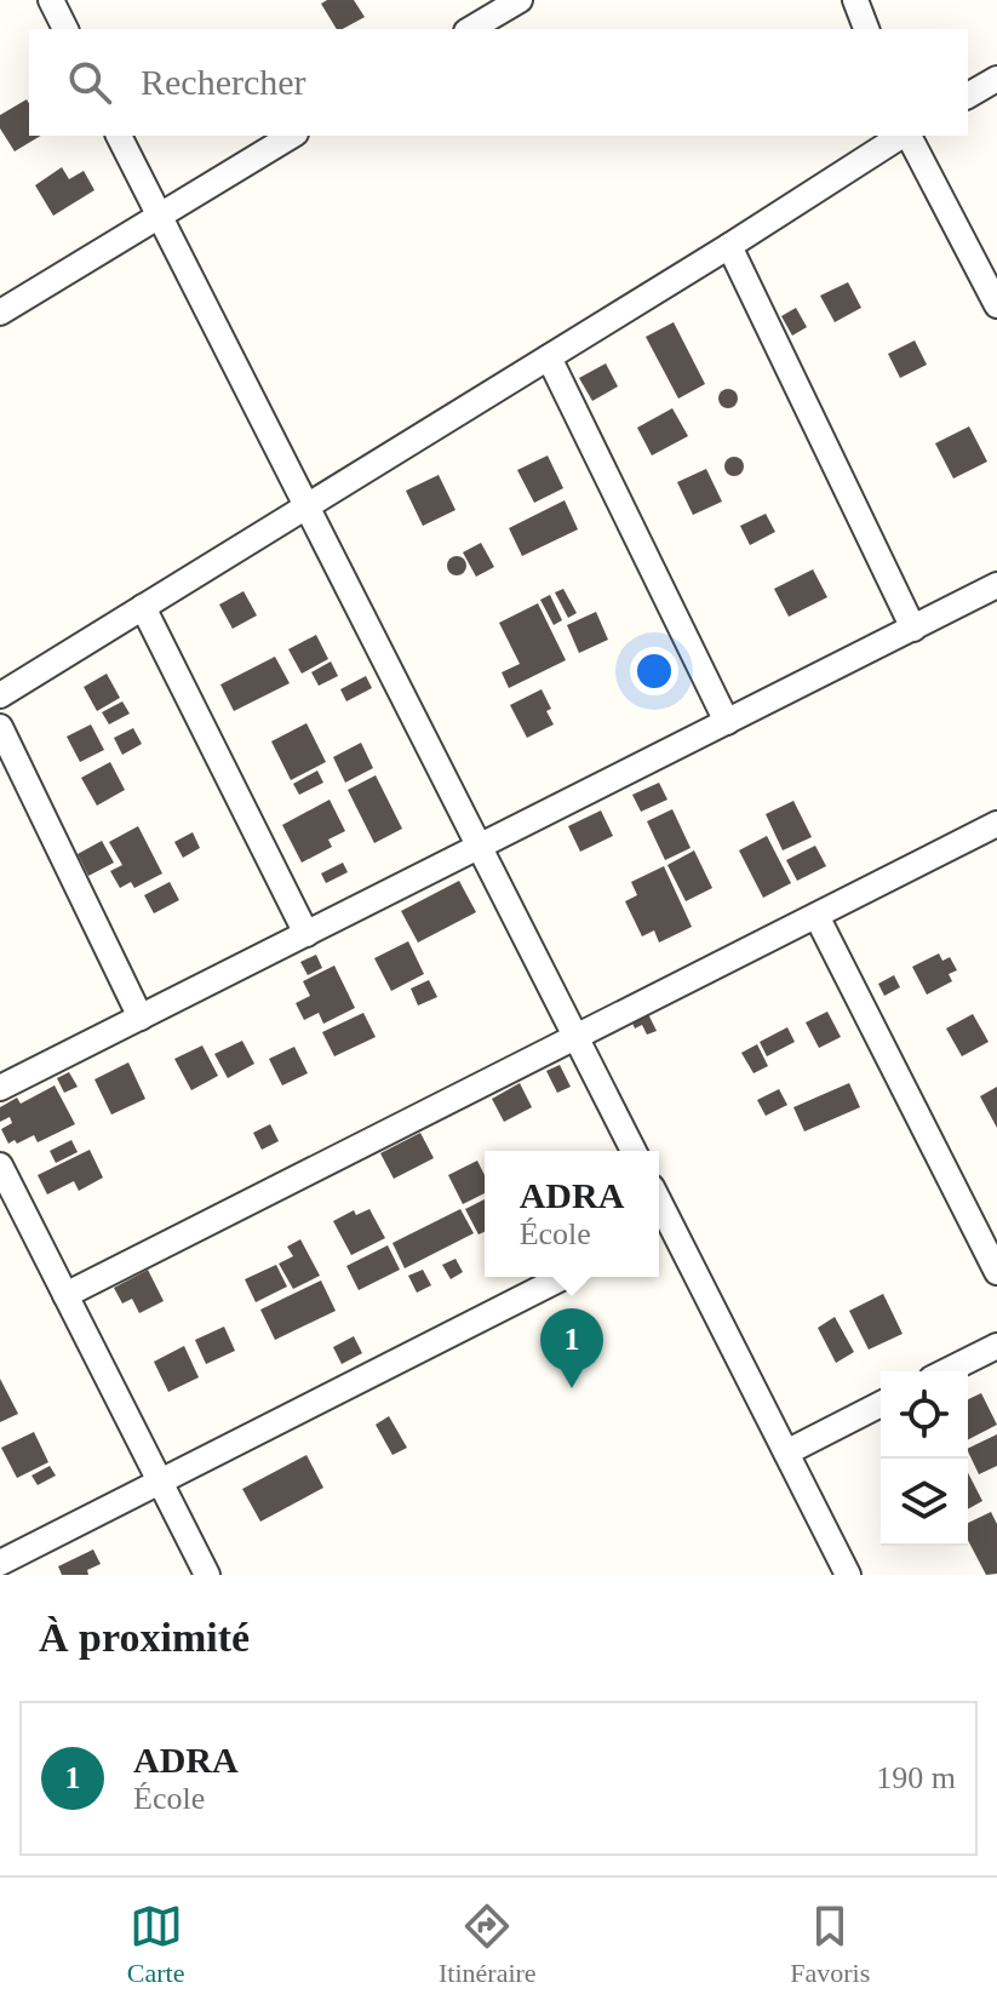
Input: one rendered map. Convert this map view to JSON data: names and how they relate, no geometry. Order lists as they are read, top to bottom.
{
  "page": {
    "search": "Rechercher",
    "popup": ["ADRA", "École"],
    "pins": "1",
    "heading": "À proximité",
    "list": [
      {
        "mark": "1",
        "name": "ADRA",
        "note": "École",
        "value": "190 m"
      }
    ],
    "nav": ["Carte", "Itinéraire", "Favoris"]
  }
}
